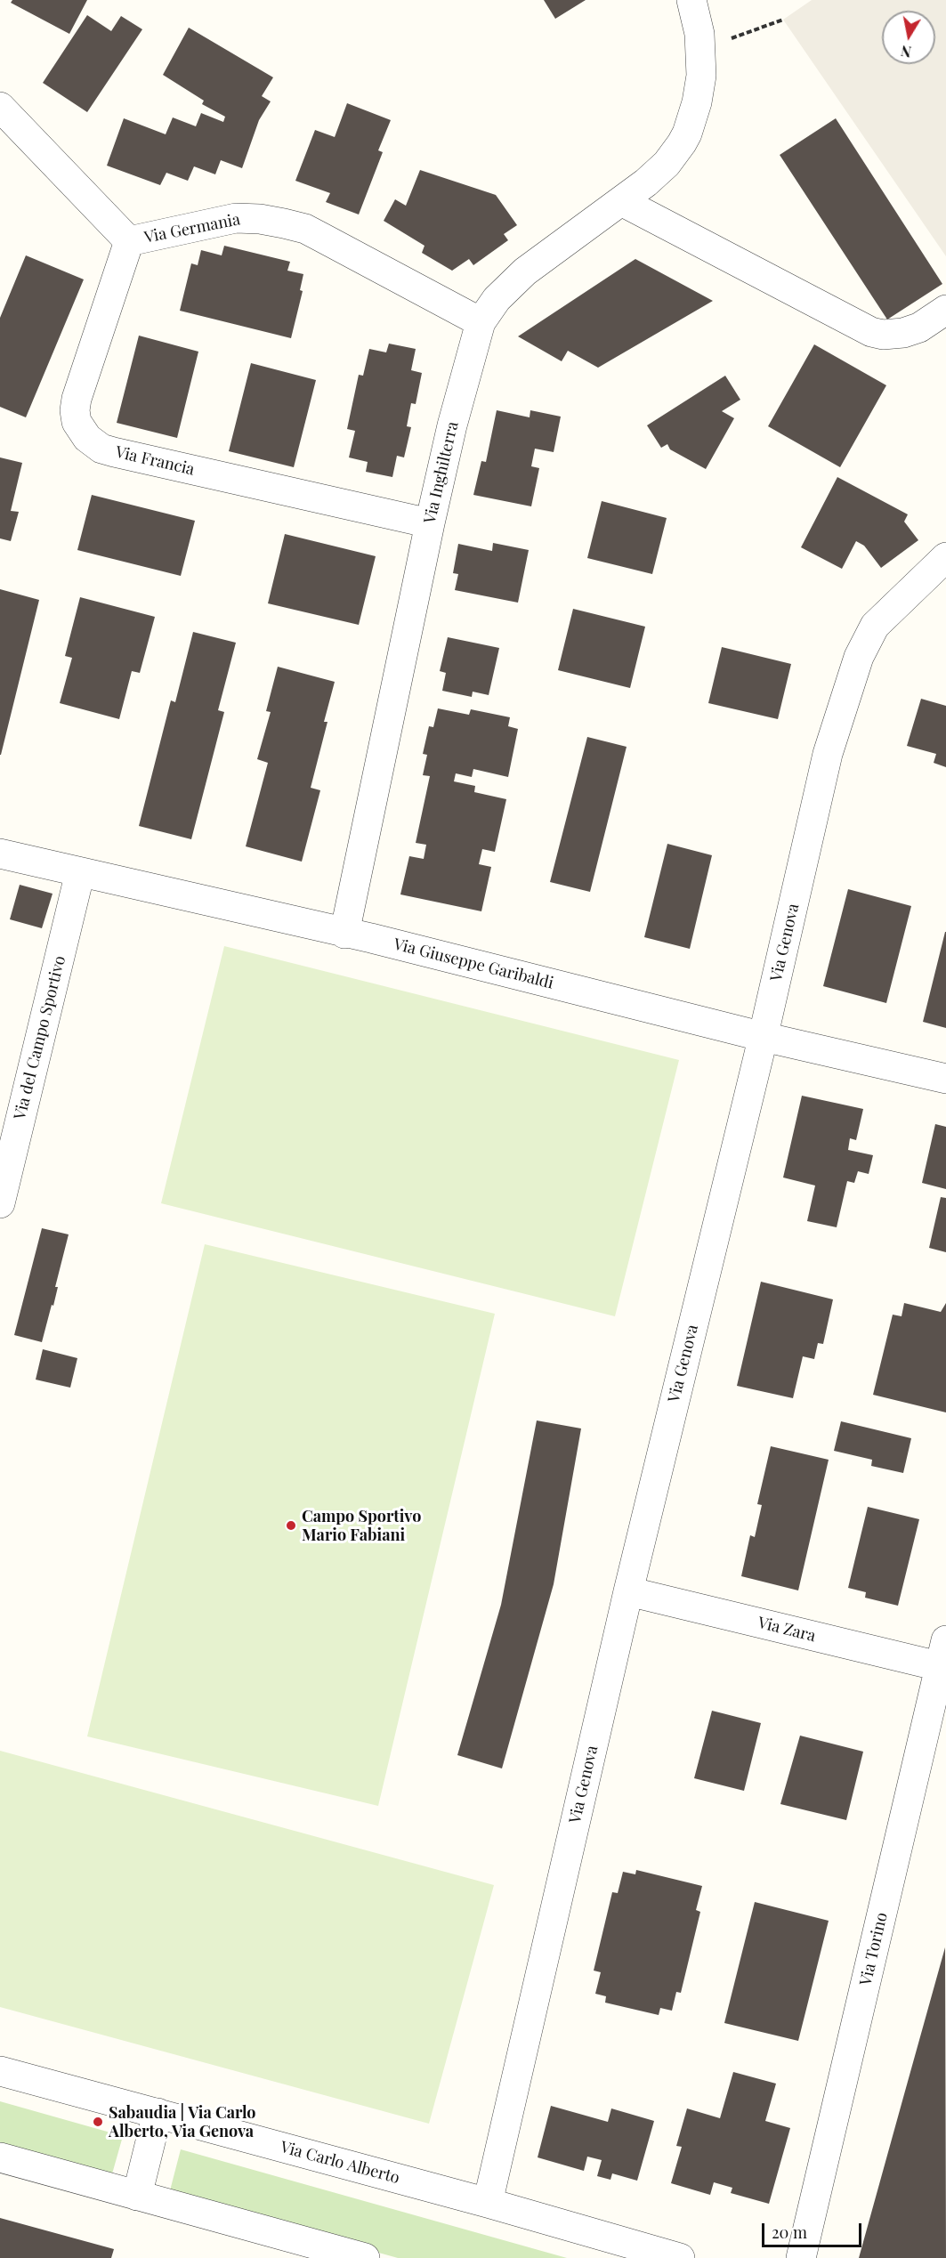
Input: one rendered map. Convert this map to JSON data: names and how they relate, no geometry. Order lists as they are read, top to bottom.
{
  "streets": {
    "street": [
      "Via Germania",
      "Via Francia",
      "Via Inghilterra",
      "Via Genova",
      "Via Giuseppe Garibaldi",
      "Via del Campo Sportivo",
      "Via Zara",
      "Via Torino",
      "Via Carlo Alberto"
    ]
  },
  "crossings": [
    ["Via Germania", "Via Francia"],
    ["Via Germania", "Via Inghilterra"],
    ["Via Francia", "Via Inghilterra"],
    ["Via Inghilterra", "Via Giuseppe Garibaldi"],
    ["Via Genova", "Via Giuseppe Garibaldi"],
    ["Via Genova", "Via Zara"],
    ["Via Genova", "Via Carlo Alberto"],
    ["Via Giuseppe Garibaldi", "Via del Campo Sportivo"],
    ["Via Zara", "Via Torino"]
  ],
  "places": ["Campo Sportivo Mario Fabiani", "Sabaudia | Via Carlo Alberto, Via Genova"],
  "scale_bar": "20 m",
  "north": "bottom"
}
